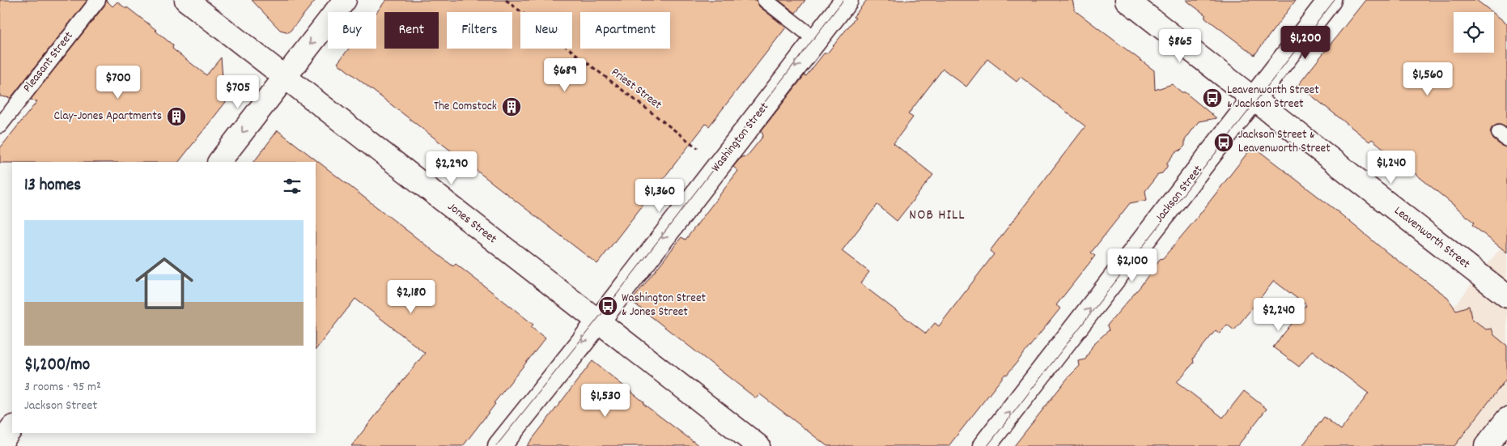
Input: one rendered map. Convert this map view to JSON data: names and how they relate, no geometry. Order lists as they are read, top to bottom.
{
  "streets": {
    "street": [
      "Washington Street",
      "Jackson Street",
      "Jones Street",
      "Leavenworth Street"
    ],
    "lane": ["Pleasant Street"],
    "path": ["Priest Street"]
  },
  "crossings": [
    ["Washington Street", "Jones Street"],
    ["Jackson Street", "Leavenworth Street"]
  ],
  "one_way": ["Washington Street", "Jackson Street"],
  "districts": ["NOB HILL"],
  "places": {
    "bus stop": ["Leavenworth Street & Jackson Street", "Jackson Street & Leavenworth Street", "Washington Street & Jones Street"],
    "building": ["The Comstock", "Clay-Jones Apartments"]
  },
  "page": {
    "chip": [
      "Buy",
      "Rent",
      "Filters",
      "New",
      "Apartment"
    ],
    "price": [
      "$1,200",
      "$865",
      "$689",
      "$1,560",
      "$700",
      "$705",
      "$1,240",
      "$2,290",
      "$1,360",
      "$2,100",
      "$2,180",
      "$2,240",
      "$1,530"
    ],
    "heading": "13 homes",
    "list": [
      {
        "name": "$1,200/mo",
        "note": "3 rooms · 95 m² · Jackson Street"
      }
    ]
  }
}
